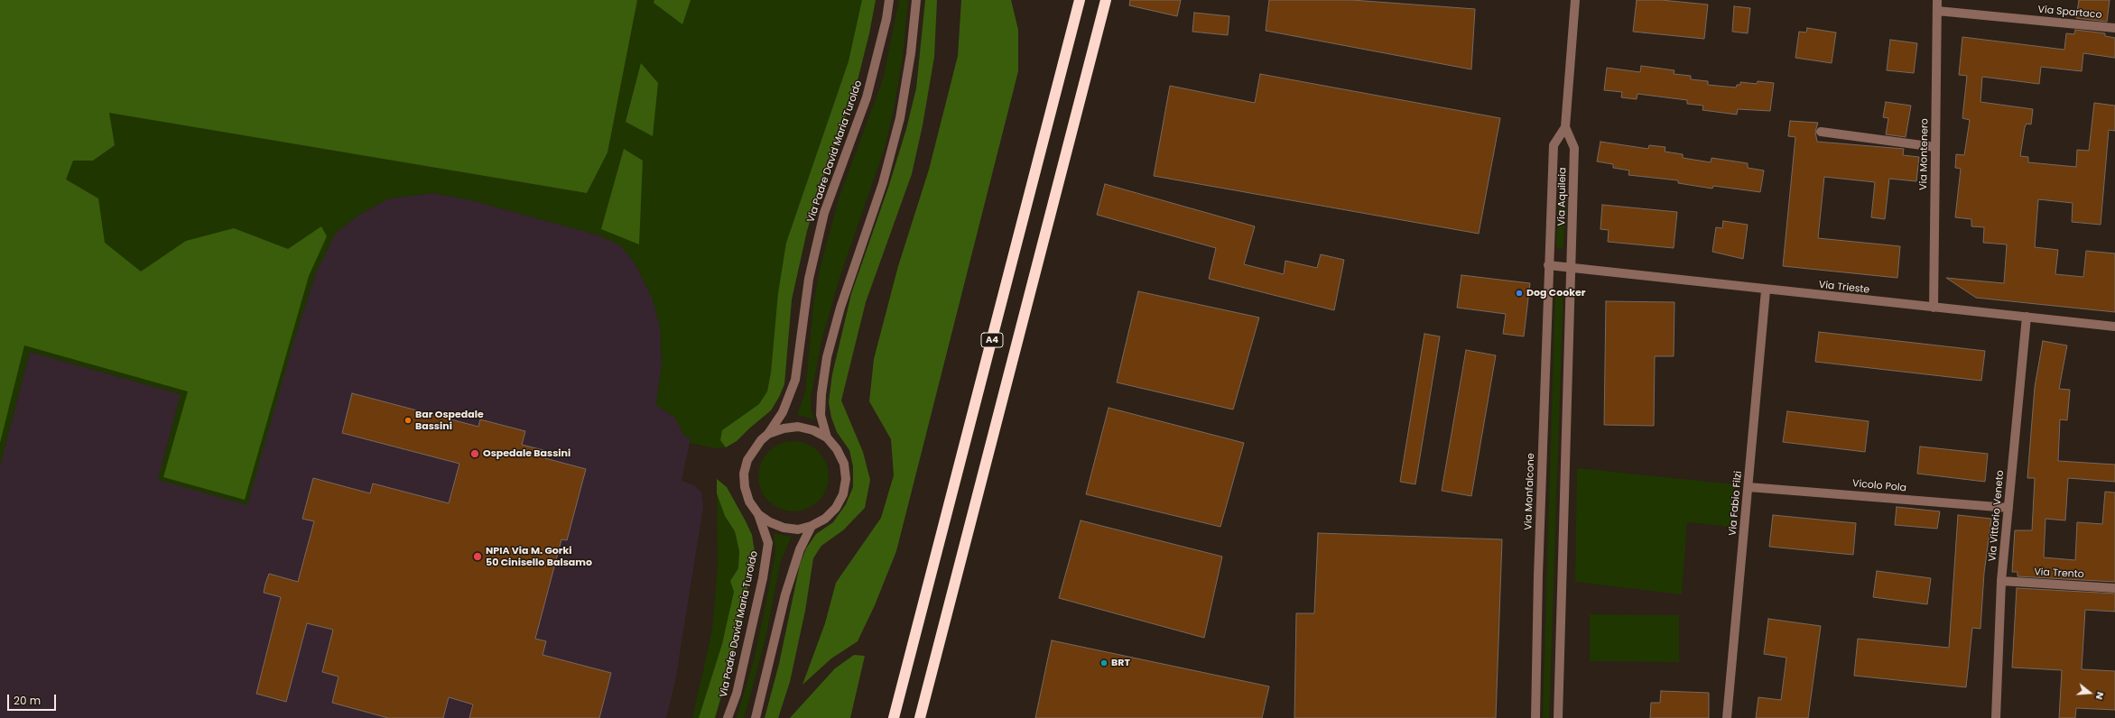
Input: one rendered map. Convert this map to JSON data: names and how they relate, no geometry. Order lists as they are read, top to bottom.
{
  "streets": {
    "highway": ["A4"],
    "street": [
      "Via Spartaco",
      "Via Padre David Maria Turoldo",
      "Via Montenero",
      "Via Aquileia",
      "Via Trieste",
      "Vicolo Pola",
      "Via Monfalcone",
      "Via Fabio Filzi",
      "Via Vittorio Veneto",
      "Via Trento"
    ]
  },
  "crossings": [
    ["Via Spartaco", "Via Montenero"],
    ["Via Montenero", "Via Trieste"],
    ["Via Aquileia", "Via Trieste"],
    ["Via Aquileia", "Via Monfalcone"],
    ["Via Trieste", "Via Monfalcone"],
    ["Via Trieste", "Via Fabio Filzi"],
    ["Via Trieste", "Via Vittorio Veneto"],
    ["Vicolo Pola", "Via Fabio Filzi"],
    ["Vicolo Pola", "Via Vittorio Veneto"],
    ["Via Vittorio Veneto", "Via Trento"]
  ],
  "places": [
    "Dog Cooker",
    "Bar Ospedale Bassini",
    "Ospedale Bassini",
    "NPIA Via M. Gorki 50 Cinisello Balsamo",
    "BRT"
  ],
  "scale_bar": "20 m",
  "north": "right"
}
